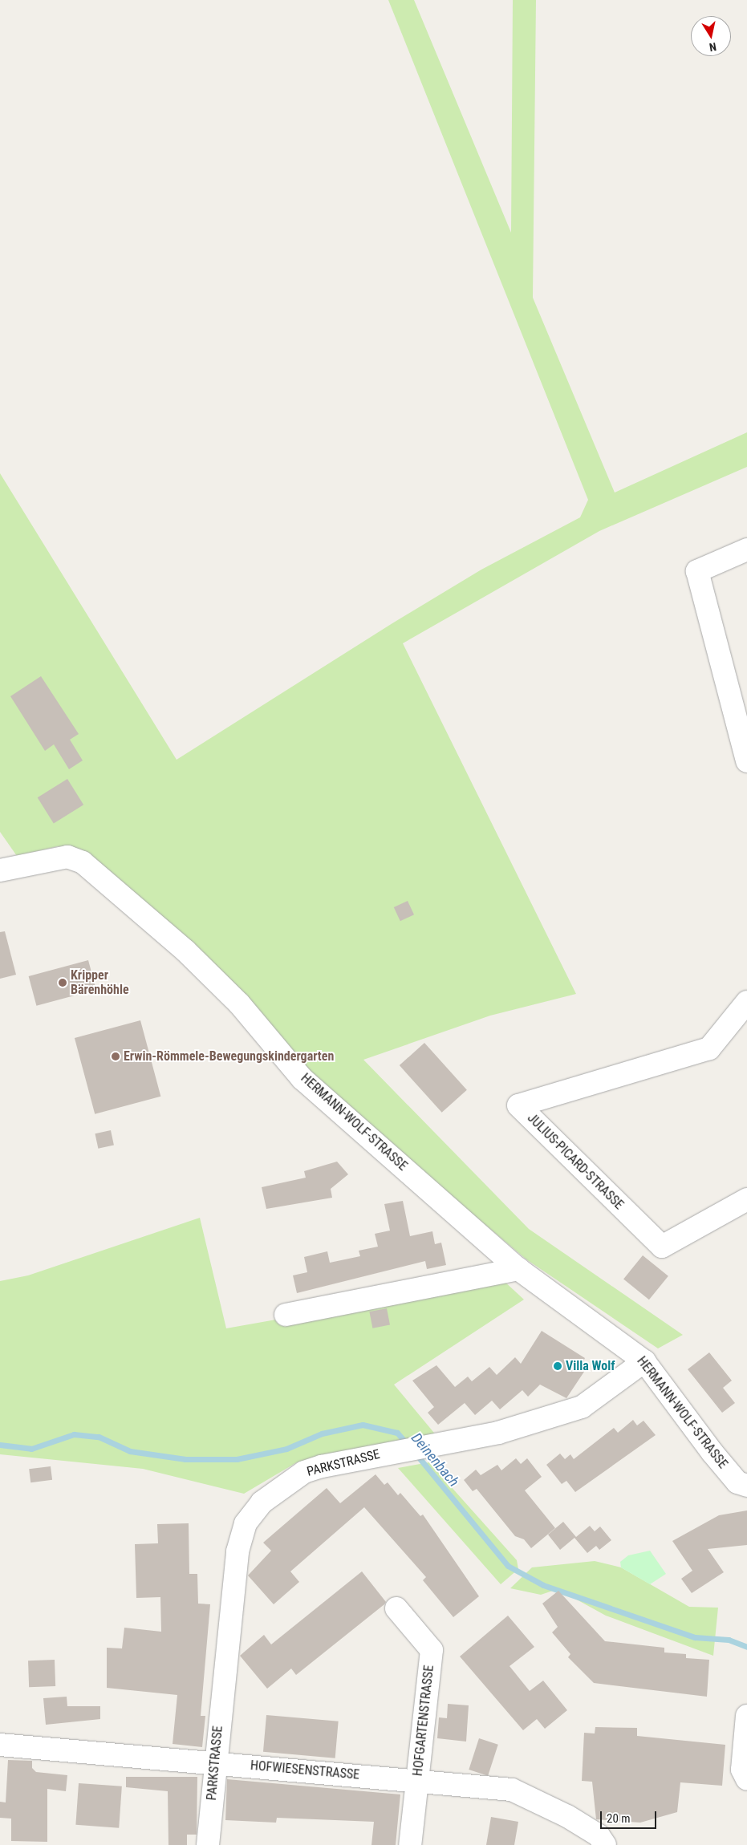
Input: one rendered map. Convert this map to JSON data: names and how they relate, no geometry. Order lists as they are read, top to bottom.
{
  "streets": {
    "street": [
      "HERMANN-WOLF-STRASSE",
      "JULIUS-PICARD-STRASSE",
      "PARKSTRASSE",
      "HOFGARTENSTRASSE",
      "HOFWIESENSTRASSE"
    ]
  },
  "crossings": [
    ["HERMANN-WOLF-STRASSE", "PARKSTRASSE"],
    ["PARKSTRASSE", "HOFWIESENSTRASSE"],
    ["HOFGARTENSTRASSE", "HOFWIESENSTRASSE"]
  ],
  "water": ["Deinenbach"],
  "places": ["Kripper Bärenhöhle", "Erwin-Römmele-Bewegungskindergarten", "Villa Wolf"],
  "scale_bar": "20 m",
  "north": "bottom"
}
